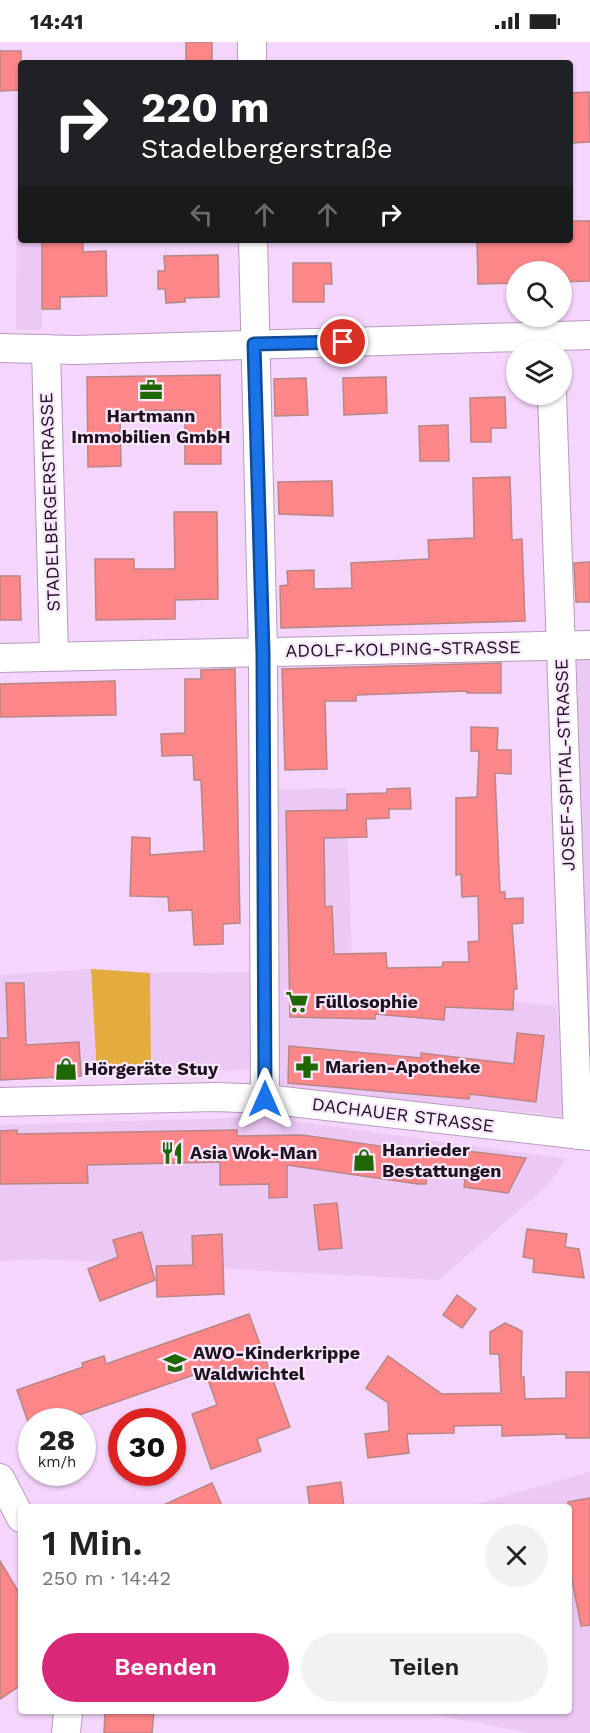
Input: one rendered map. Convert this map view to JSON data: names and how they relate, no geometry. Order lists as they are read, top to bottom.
{
  "streets": {
    "street": [
      "STADELBERGERSTRASSE",
      "ADOLF-KOLPING-STRASSE",
      "JOSEF-SPITAL-STRASSE",
      "DACHAUER STRASSE"
    ]
  },
  "crossings": [
    ["STADELBERGERSTRASSE", "ADOLF-KOLPING-STRASSE"],
    ["ADOLF-KOLPING-STRASSE", "JOSEF-SPITAL-STRASSE"],
    ["JOSEF-SPITAL-STRASSE", "DACHAUER STRASSE"]
  ],
  "places": {
    "office": ["Hartmann Immobilien GmbH"],
    "supermarket": ["Füllosophie"],
    "pharmacy": ["Marien-Apotheke"],
    "shop": ["Hörgeräte Stuy", "Hanrieder Bestattungen"],
    "restaurant": ["Asia Wok-Man"],
    "school or university": ["AWO-Kinderkrippe Waldwichtel"]
  },
  "page": {
    "status": "14:41",
    "turn": ["220 m", "Stadelbergerstraße"],
    "speed": "28 km/h",
    "limit": "30",
    "heading": ["1 Min.", "250 m · 14:42"],
    "buttons": ["Beenden", "Teilen"]
  }
}
